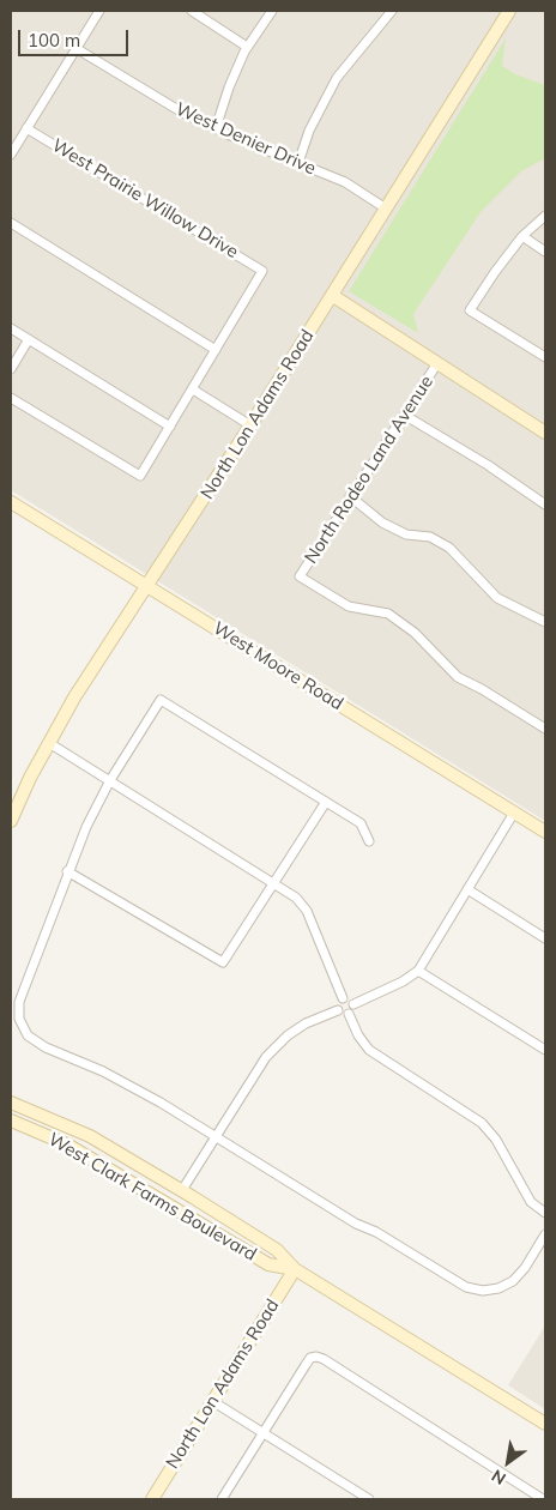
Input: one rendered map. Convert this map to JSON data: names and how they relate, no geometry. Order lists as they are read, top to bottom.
{
  "streets": {
    "street": [
      "West Denier Drive",
      "West Prairie Willow Drive",
      "North Lon Adams Road",
      "North Rodeo Land Avenue",
      "West Moore Road",
      "West Clark Farms Boulevard"
    ]
  },
  "crossings": [
    ["West Denier Drive", "North Lon Adams Road"],
    ["North Lon Adams Road", "West Moore Road"],
    ["North Lon Adams Road", "West Clark Farms Boulevard"]
  ],
  "scale_bar": "100 m",
  "north": "bottom left"
}
